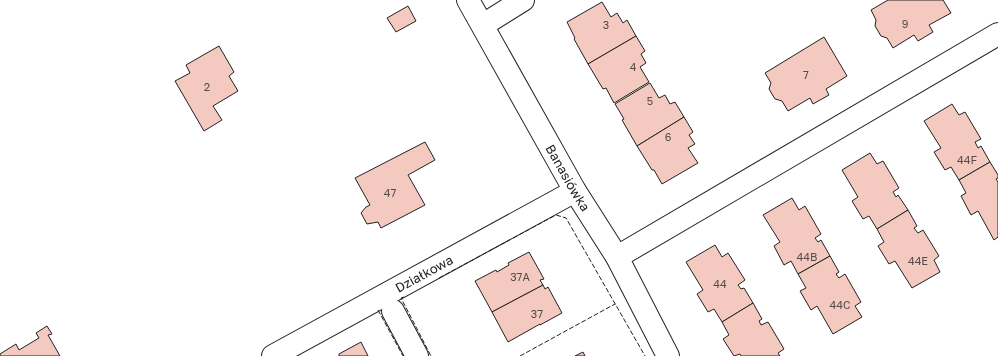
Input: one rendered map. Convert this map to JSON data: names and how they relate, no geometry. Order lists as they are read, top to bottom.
{
  "streets": {
    "street": ["Banasiówka", "Działkowa"]
  },
  "crossings": [
    ["Banasiówka", "Działkowa"]
  ],
  "house_numbers": [
    "9",
    "3",
    "4",
    "7",
    "2",
    "5",
    "6",
    "44F",
    "47",
    "44B",
    "44E",
    "37A",
    "44",
    "44C",
    "37"
  ]
}
